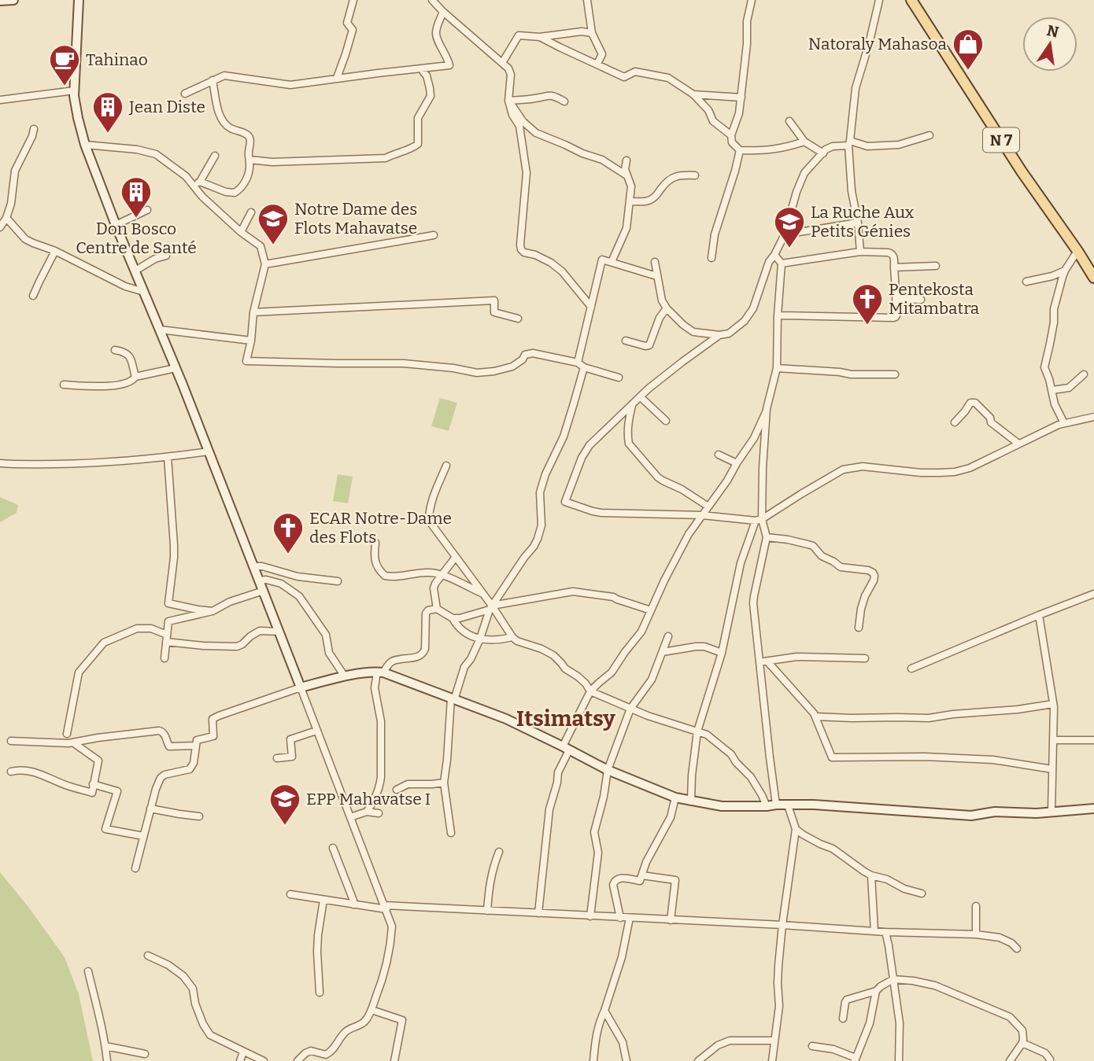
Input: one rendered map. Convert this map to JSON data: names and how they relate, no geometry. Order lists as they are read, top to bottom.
{
  "streets": {
    "main road": ["N 7"]
  },
  "districts": ["Itsimatsy"],
  "places": {
    "shop": ["Natoraly Mahasoa"],
    "cafe": ["Tahinao"],
    "building": ["Jean Diste", "Don Bosco Centre de Santé"],
    "school or university": ["Notre Dame des Flots Mahavatse", "La Ruche Aux Petits Génies", "EPP Mahavatse I"],
    "church": ["Pentekosta Mitambatra", "ECAR Notre-Dame des Flots"]
  },
  "north": "top"
}
